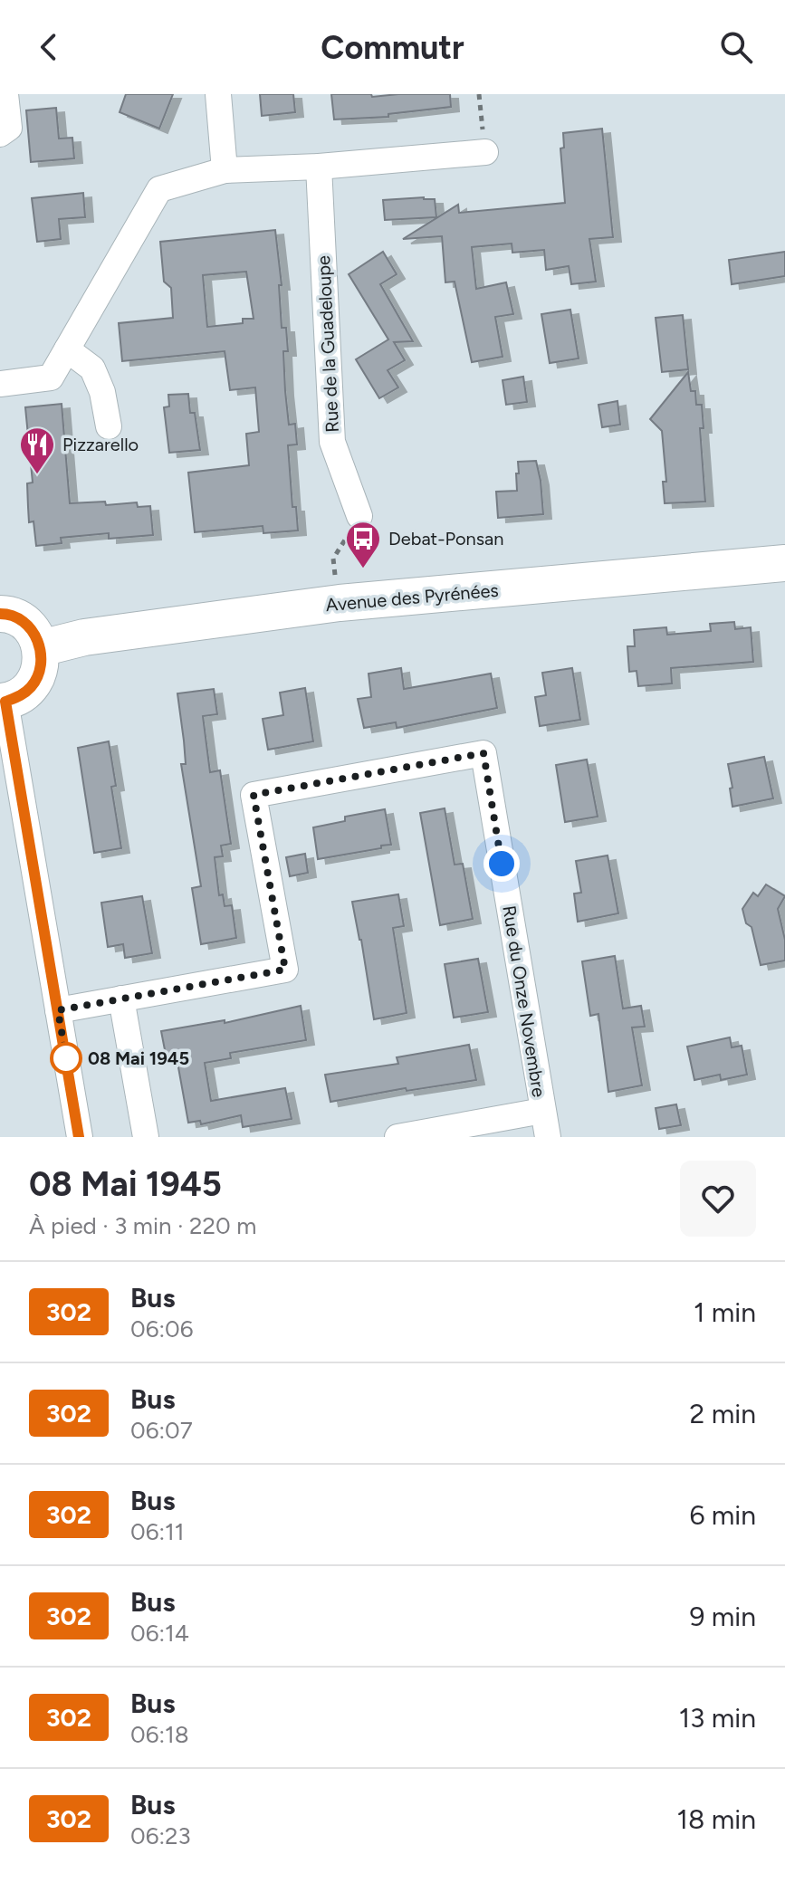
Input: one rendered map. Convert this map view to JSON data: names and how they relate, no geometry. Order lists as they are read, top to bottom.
{
  "streets": {
    "main road": ["Avenue des Pyrénées"],
    "street": ["Rue de la Guadeloupe", "Rue du Onze Novembre"]
  },
  "places": {
    "restaurant": ["Pizzarello"],
    "bus stop": ["Debat-Ponsan"],
    "other": ["08 Mai 1945"]
  },
  "lines": ["bus line 302"],
  "page": {
    "header": "Commutr",
    "heading": ["08 Mai 1945", "À pied · 3 min · 220 m"],
    "list": [
      {
        "mark": "302",
        "name": "Bus",
        "note": "06:06",
        "value": "1 min"
      },
      {
        "mark": "302",
        "name": "Bus",
        "note": "06:07",
        "value": "2 min"
      },
      {
        "mark": "302",
        "name": "Bus",
        "note": "06:11",
        "value": "6 min"
      },
      {
        "mark": "302",
        "name": "Bus",
        "note": "06:14",
        "value": "9 min"
      },
      {
        "mark": "302",
        "name": "Bus",
        "note": "06:18",
        "value": "13 min"
      },
      {
        "mark": "302",
        "name": "Bus",
        "note": "06:23",
        "value": "18 min"
      }
    ]
  }
}
